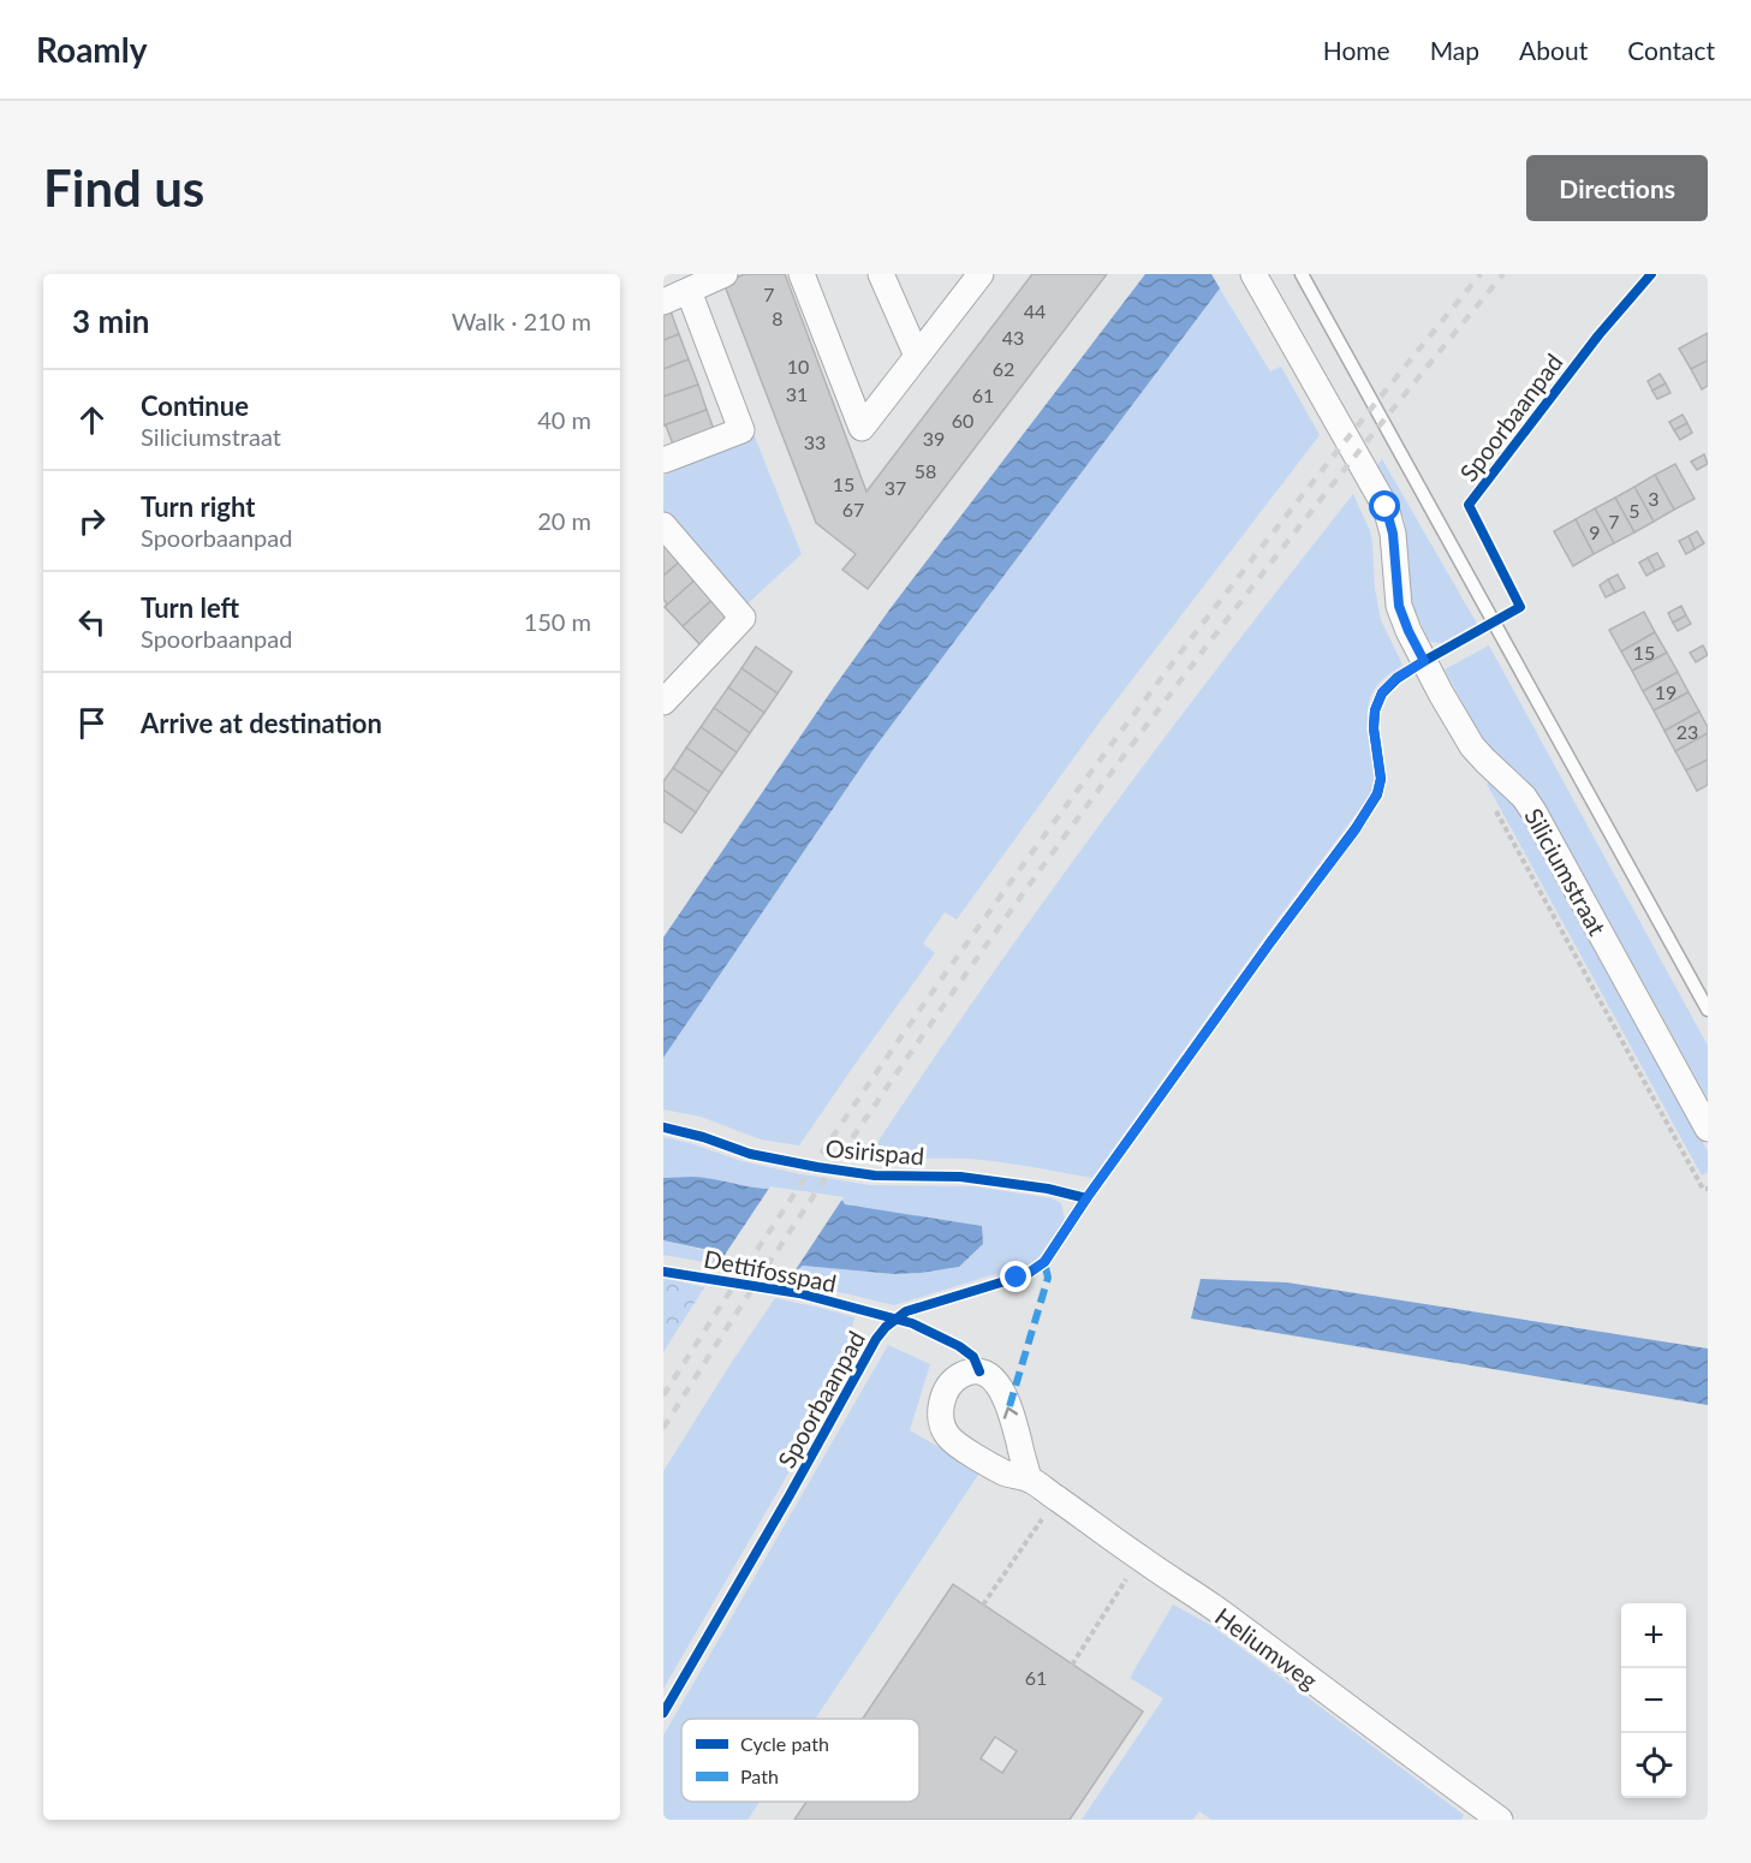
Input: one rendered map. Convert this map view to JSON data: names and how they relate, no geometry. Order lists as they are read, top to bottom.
{
  "streets": {
    "street": ["Siliciumstraat", "Heliumweg"],
    "cycle path": ["Spoorbaanpad", "Osirispad", "Dettifosspad"]
  },
  "house_numbers": [
    "7",
    "44",
    "8",
    "43",
    "10",
    "62",
    "31",
    "61",
    "60",
    "39",
    "33",
    "58",
    "15",
    "37",
    "3",
    "67",
    "5",
    "7",
    "9",
    "15",
    "19",
    "23",
    "61"
  ],
  "legend": ["Cycle path", "Path"],
  "page": {
    "header": "Roamly",
    "nav": [
      "Home",
      "Map",
      "About",
      "Contact"
    ],
    "buttons": "Directions",
    "title": "Find us",
    "heading": ["3 min", "Walk · 210 m"],
    "list": [
      ["Continue", "Siliciumstraat", "40 m"],
      ["Turn right", "Spoorbaanpad", "20 m"],
      ["Turn left", "Spoorbaanpad", "150 m"],
      "Arrive at destination"
    ],
    "map_buttons": ["+", "−"]
  }
}
